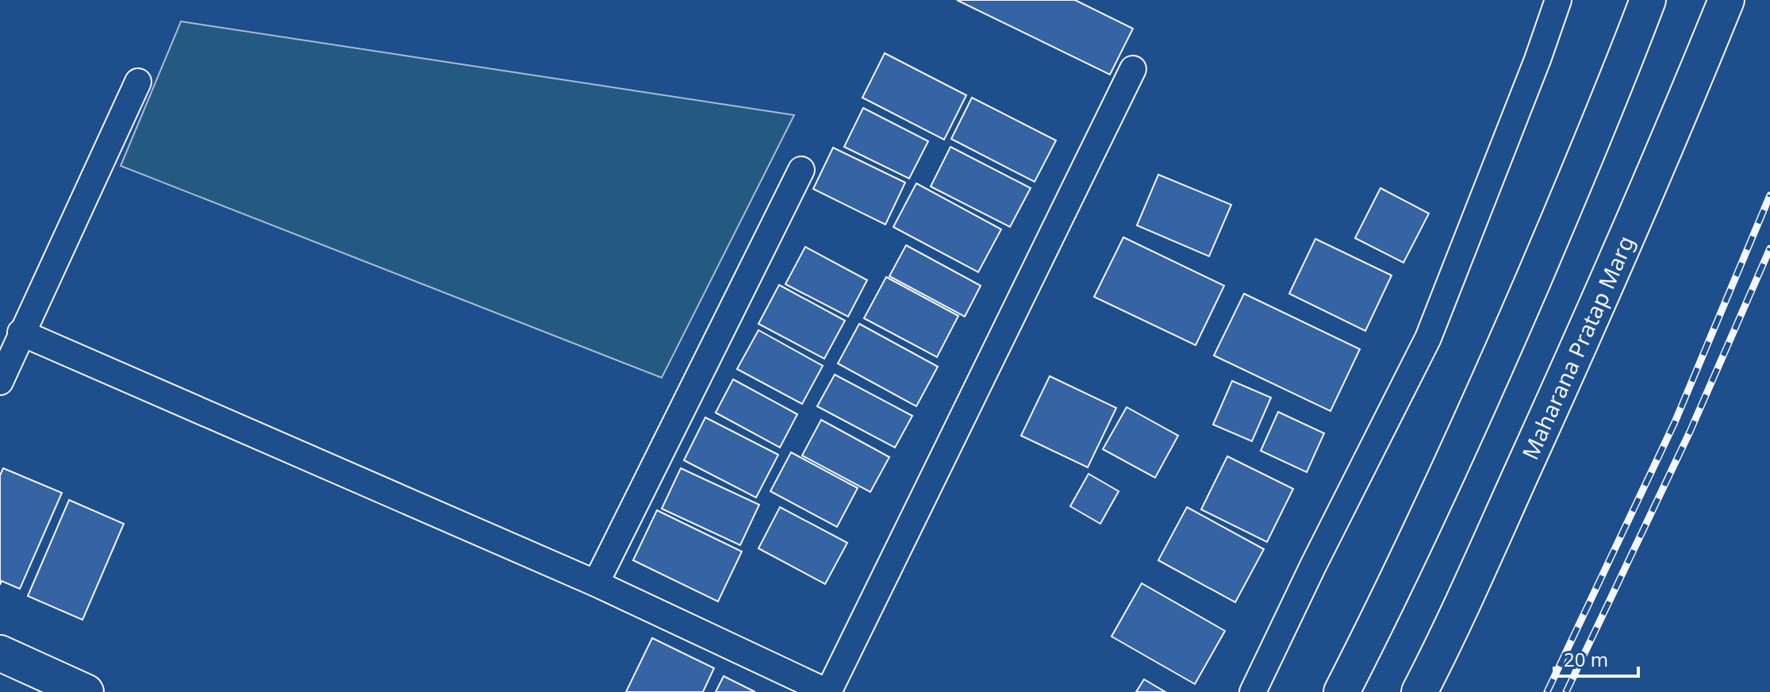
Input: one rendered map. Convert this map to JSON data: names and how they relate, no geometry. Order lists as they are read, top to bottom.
{
  "streets": {
    "main road": ["Maharana Pratap Marg"]
  },
  "scale_bar": "20 m"
}
